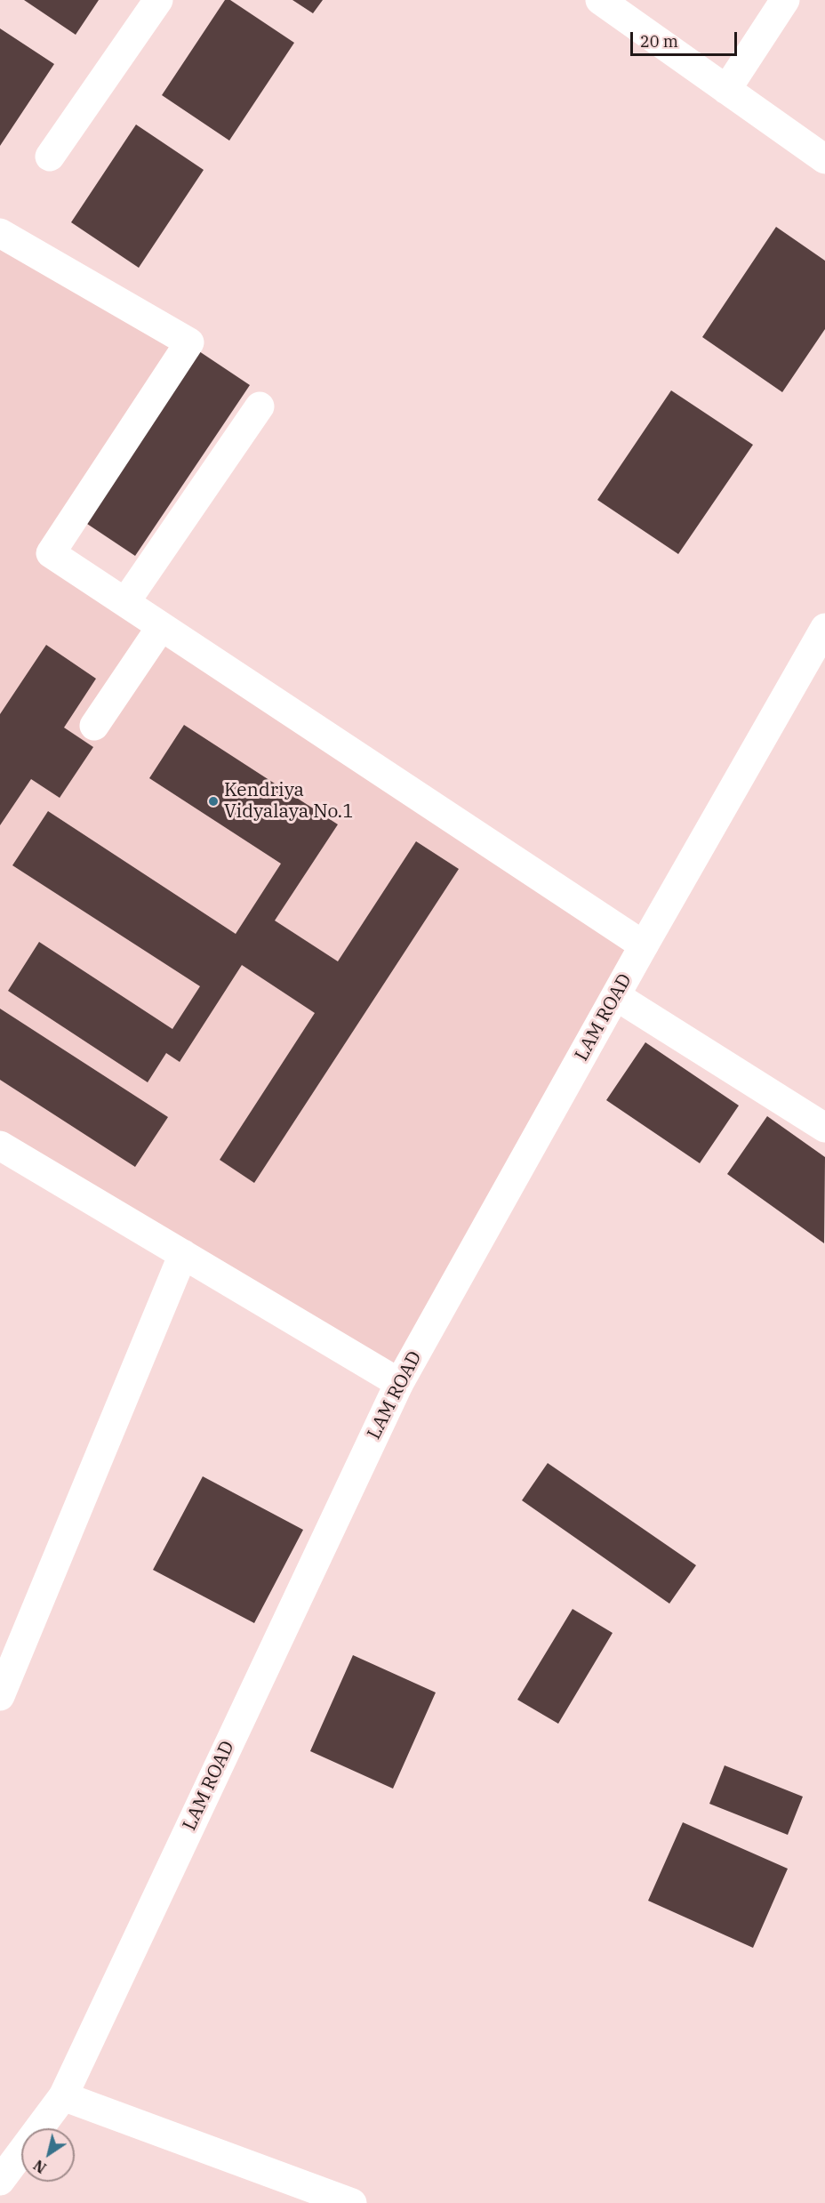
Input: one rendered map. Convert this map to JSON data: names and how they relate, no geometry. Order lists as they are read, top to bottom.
{
  "streets": {
    "street": ["LAM ROAD"]
  },
  "places": ["Kendriya Vidyalaya No.1"],
  "scale_bar": "20 m",
  "north": "bottom left"
}
